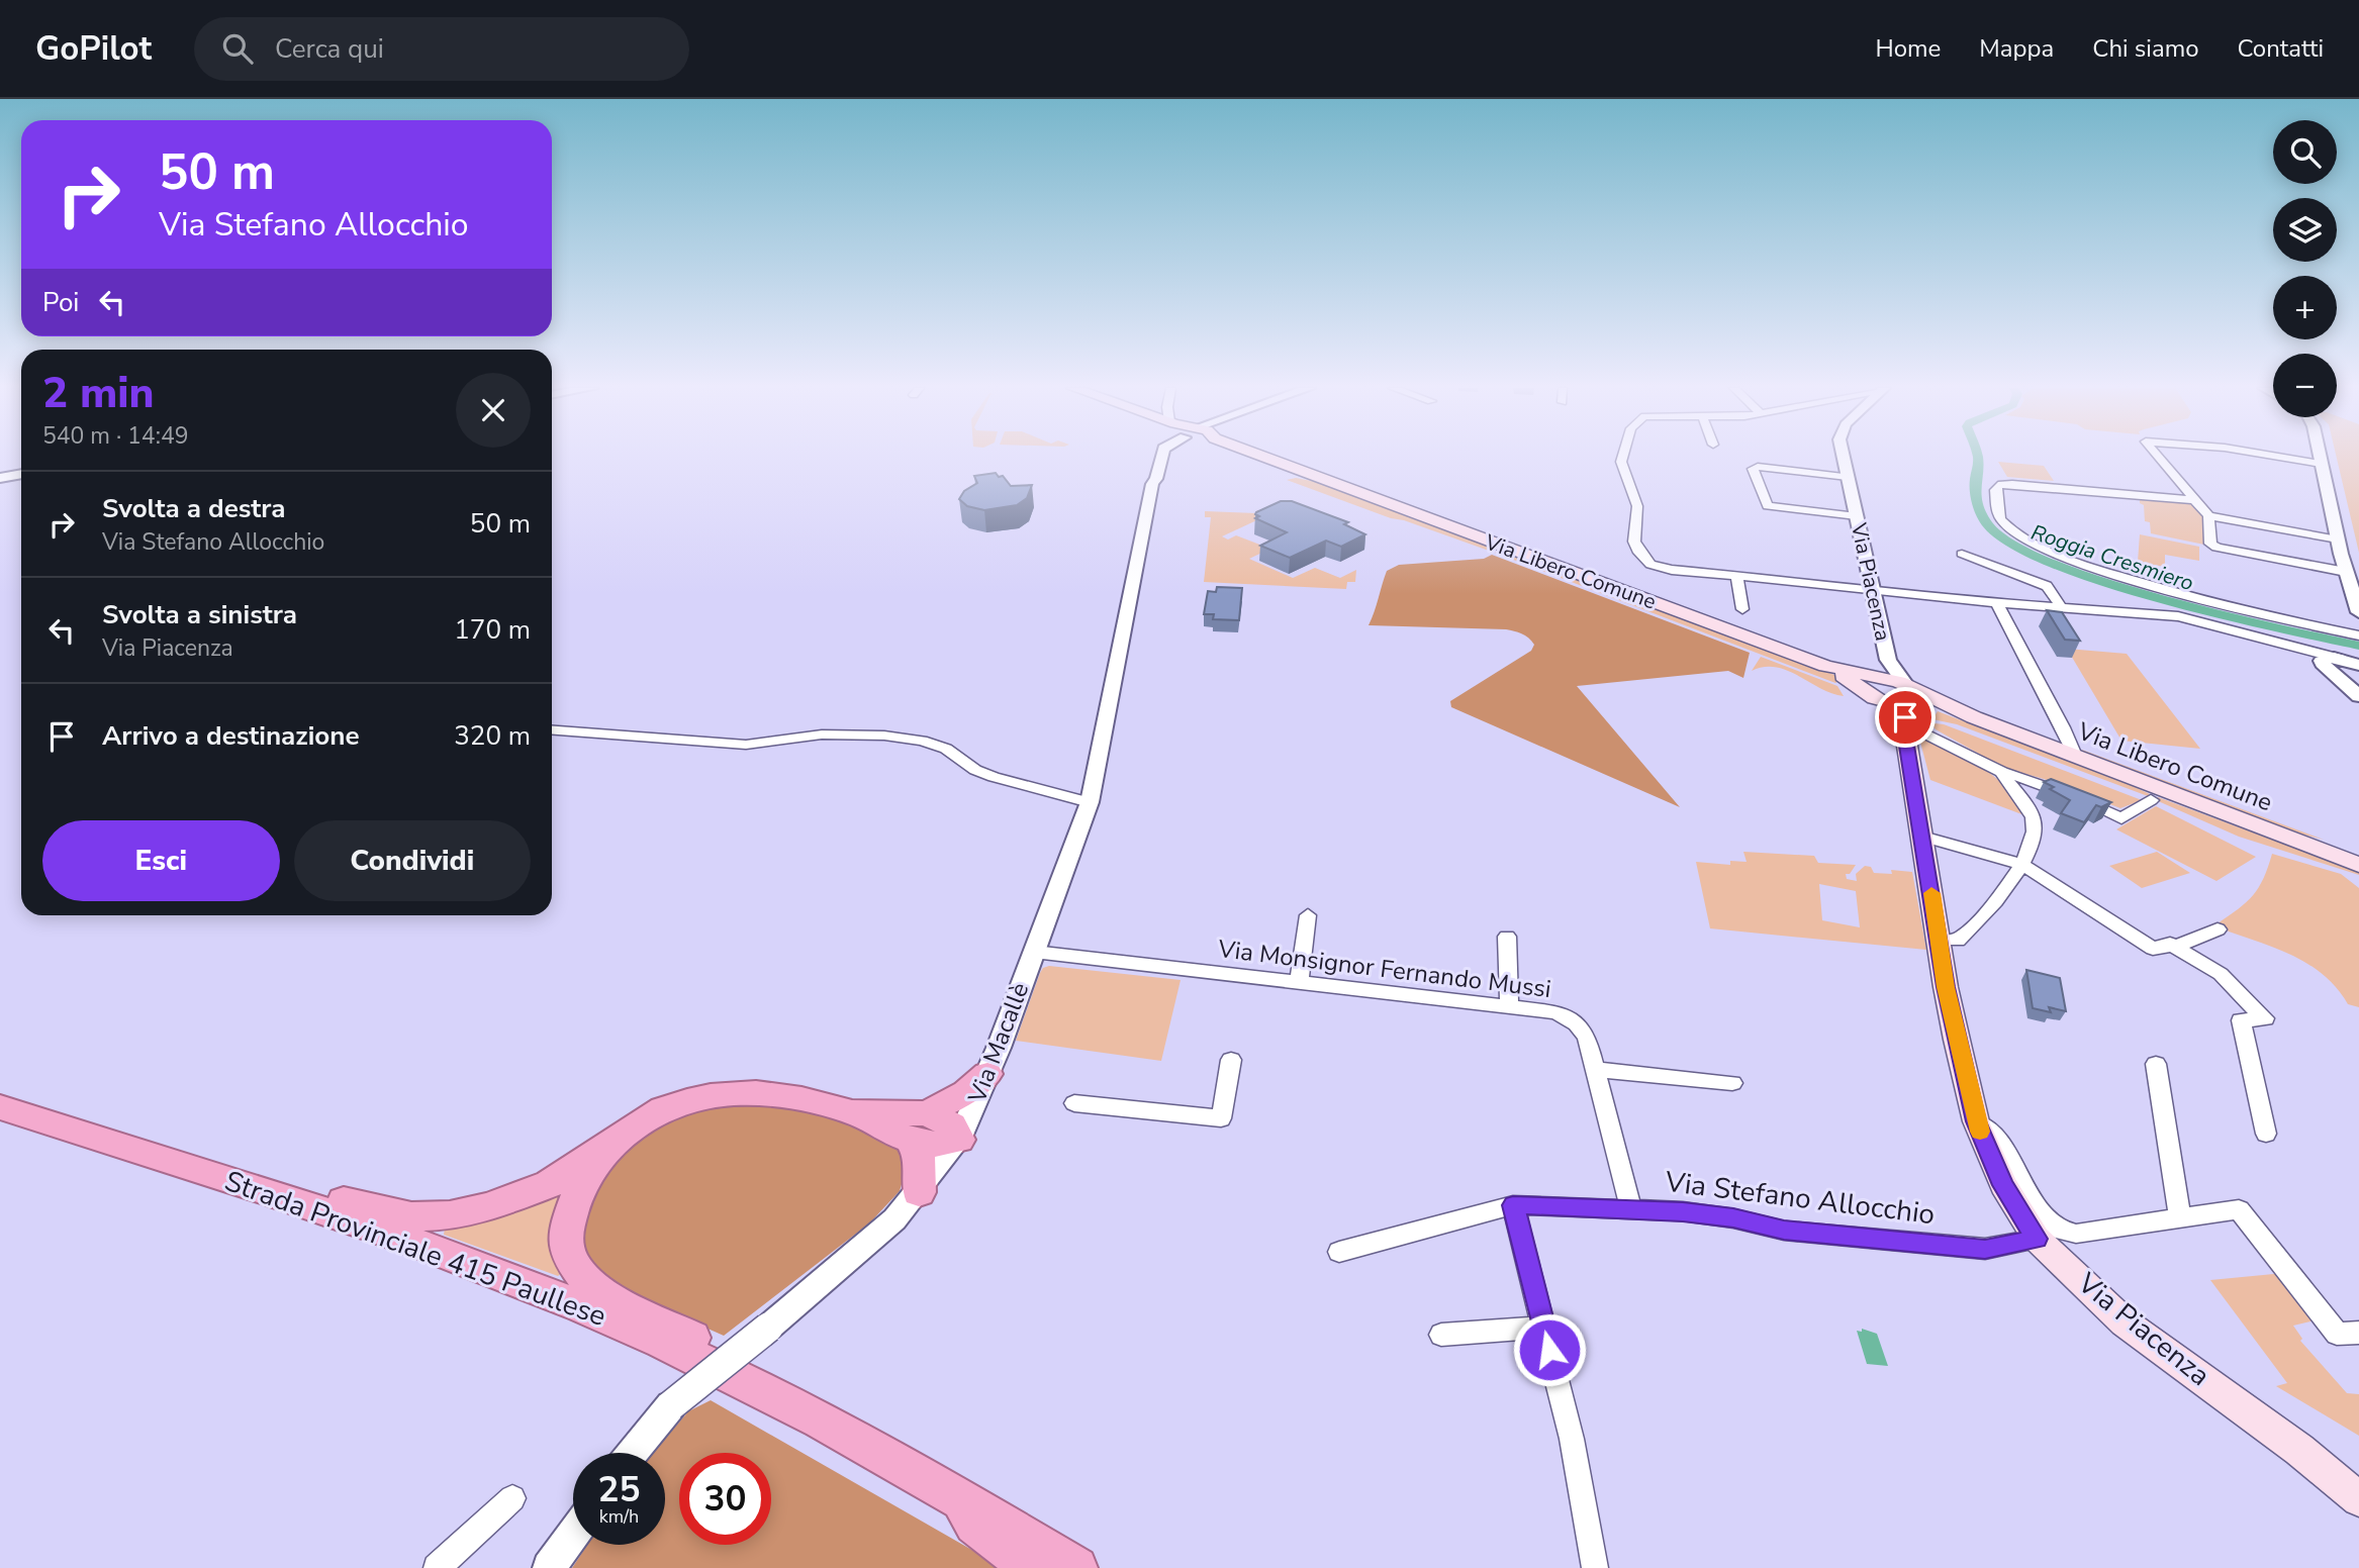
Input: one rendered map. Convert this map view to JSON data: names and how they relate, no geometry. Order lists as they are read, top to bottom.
{
  "streets": {
    "highway": ["Strada Provinciale 415 Paullese"],
    "main road": ["Via Libero Comune", "Via Piacenza"],
    "street": ["Via Monsignor Fernando Mussi", "Via Macallè", "Via Stefano Allocchio"]
  },
  "crossings": [
    ["Via Libero Comune", "Via Piacenza"],
    ["Via Piacenza", "Via Stefano Allocchio"],
    ["Via Monsignor Fernando Mussi", "Via Macallè"],
    ["Via Monsignor Fernando Mussi", "Via Stefano Allocchio"]
  ],
  "water": ["Roggia Cresmiero"],
  "page": {
    "header": "GoPilot",
    "search": "Cerca qui",
    "nav": [
      "Home",
      "Mappa",
      "Chi siamo",
      "Contatti"
    ],
    "map_buttons": ["+", "−"],
    "turn": ["50 m", "Via Stefano Allocchio"],
    "then": "Poi",
    "heading": ["2 min", "540 m · 14:49"],
    "list": [
      {
        "name": "Svolta a destra",
        "note": "Via Stefano Allocchio",
        "value": "50 m"
      },
      {
        "name": "Svolta a sinistra",
        "note": "Via Piacenza",
        "value": "170 m"
      },
      {
        "name": "Arrivo a destinazione",
        "value": "320 m"
      }
    ],
    "buttons": ["Esci", "Condividi"],
    "speed": "25 km/h",
    "limit": "30"
  }
}
